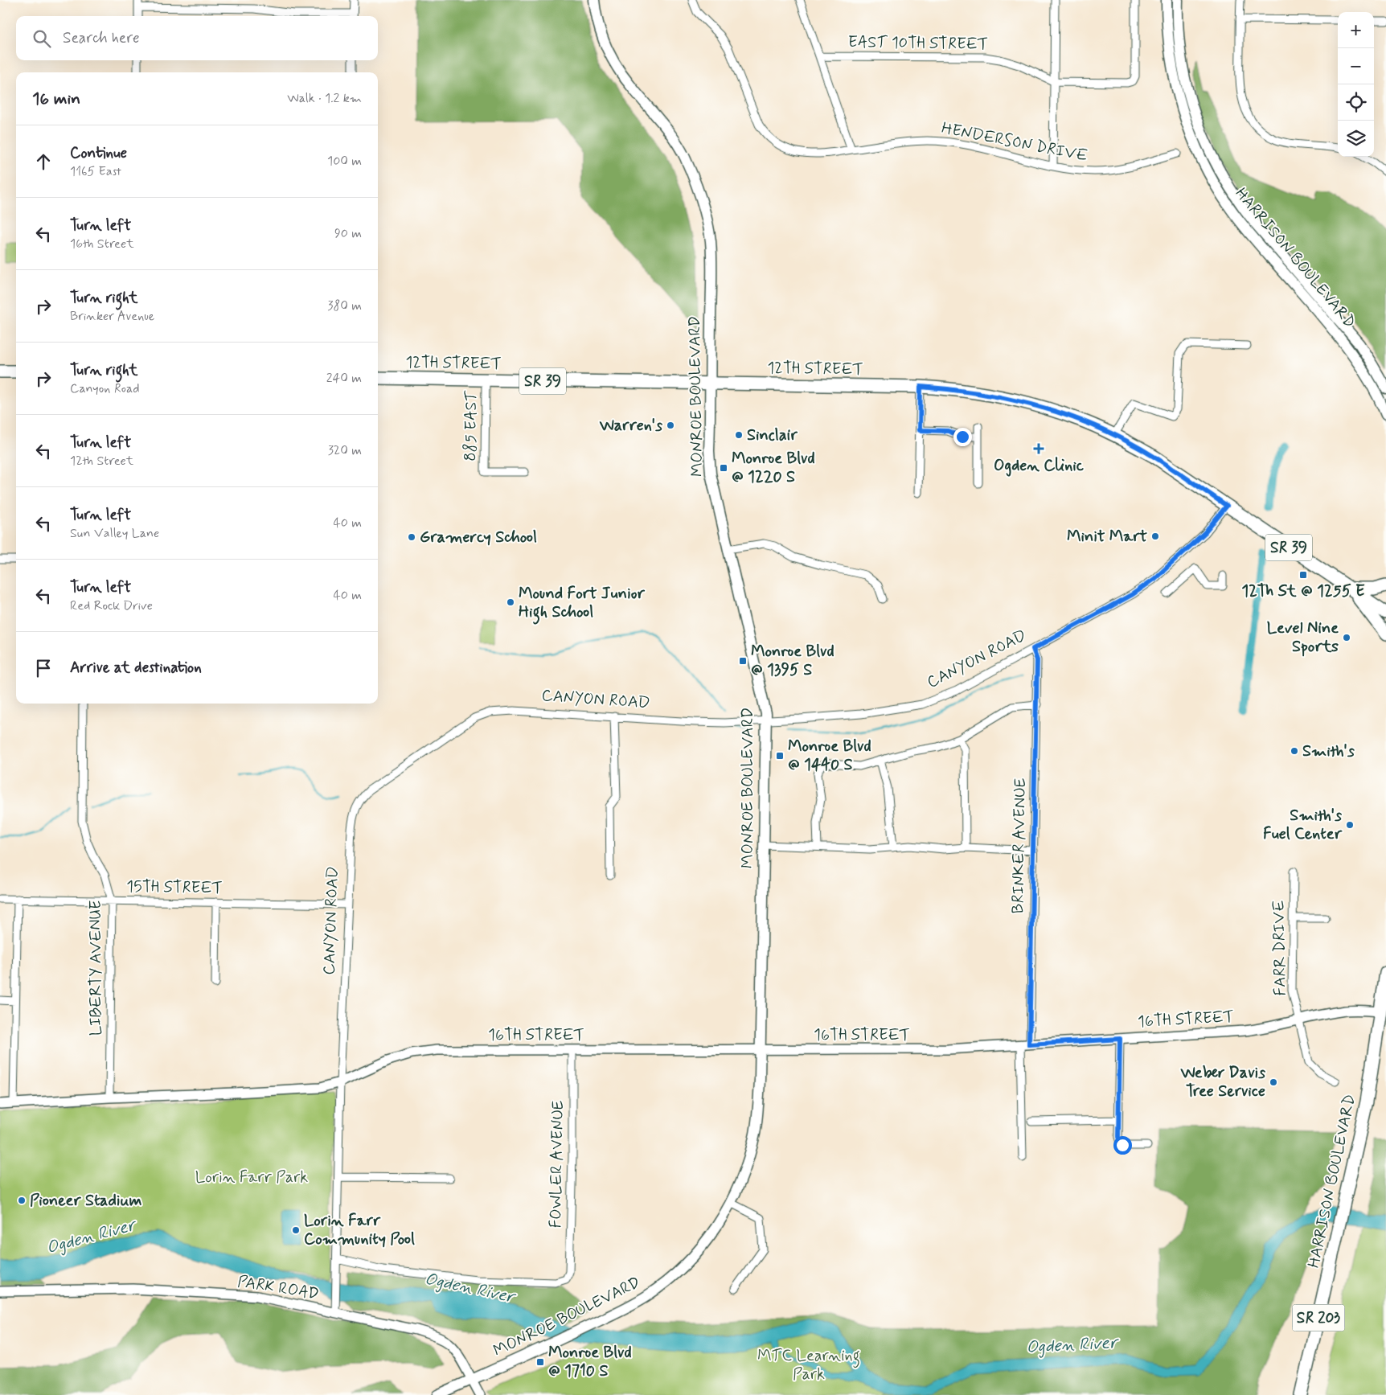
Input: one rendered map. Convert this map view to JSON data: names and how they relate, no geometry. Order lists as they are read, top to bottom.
{
  "streets": {
    "main road": [
      "HARRISON BOULEVARD",
      "12TH STREET",
      "SR 39",
      "MONROE BOULEVARD",
      "SR 203"
    ],
    "street": [
      "EAST 10TH STREET",
      "HENDERSON DRIVE",
      "885 EAST",
      "CANYON ROAD",
      "BRINKER AVENUE",
      "15TH STREET",
      "FARR DRIVE",
      "LIBERTY AVENUE",
      "16TH STREET",
      "FOWLER AVENUE",
      "PARK ROAD"
    ]
  },
  "crossings": [
    ["HARRISON BOULEVARD", "16TH STREET"],
    ["12TH STREET", "SR 39"],
    ["12TH STREET", "MONROE BOULEVARD"],
    ["12TH STREET", "885 EAST"],
    ["12TH STREET", "CANYON ROAD"],
    ["SR 39", "CANYON ROAD"],
    ["MONROE BOULEVARD", "CANYON ROAD"],
    ["MONROE BOULEVARD", "16TH STREET"],
    ["MONROE BOULEVARD", "PARK ROAD"],
    ["CANYON ROAD", "BRINKER AVENUE"],
    ["CANYON ROAD", "15TH STREET"],
    ["CANYON ROAD", "16TH STREET"],
    ["CANYON ROAD", "FOWLER AVENUE"],
    ["CANYON ROAD", "PARK ROAD"],
    ["BRINKER AVENUE", "16TH STREET"],
    ["15TH STREET", "LIBERTY AVENUE"],
    ["FARR DRIVE", "16TH STREET"],
    ["16TH STREET", "FOWLER AVENUE"]
  ],
  "water": ["Ogden River"],
  "parks": ["Lorin Farr Park", "MTC Learning Park"],
  "places": {
    "other": [
      "Warren's",
      "Sinclair",
      "Minit Mart",
      "Gramercy School",
      "Mound Fort Junior High School",
      "Level Nine Sports",
      "Smith's",
      "Smith's Fuel Center",
      "Weber Davis Tree Service",
      "Pioneer Stadium",
      "Lorin Farr Community Pool"
    ],
    "health": ["Ogden Clinic"],
    "transit": [
      "Monroe Blvd @ 1220 S",
      "12Th St @ 1255 E",
      "Monroe Blvd @ 1395 S",
      "Monroe Blvd @ 1440 S",
      "Monroe Blvd @ 1710 S"
    ]
  },
  "page": {
    "map_buttons": ["+", "−"],
    "search": "Search here",
    "heading": ["16 min", "Walk · 1.2 km"],
    "list": [
      ["Continue", "1165 East", "100 m"],
      ["Turn left", "16th Street", "90 m"],
      ["Turn right", "Brinker Avenue", "380 m"],
      ["Turn right", "Canyon Road", "240 m"],
      ["Turn left", "12th Street", "320 m"],
      ["Turn left", "Sun Valley Lane", "40 m"],
      ["Turn left", "Red Rock Drive", "40 m"],
      "Arrive at destination"
    ]
  }
}
